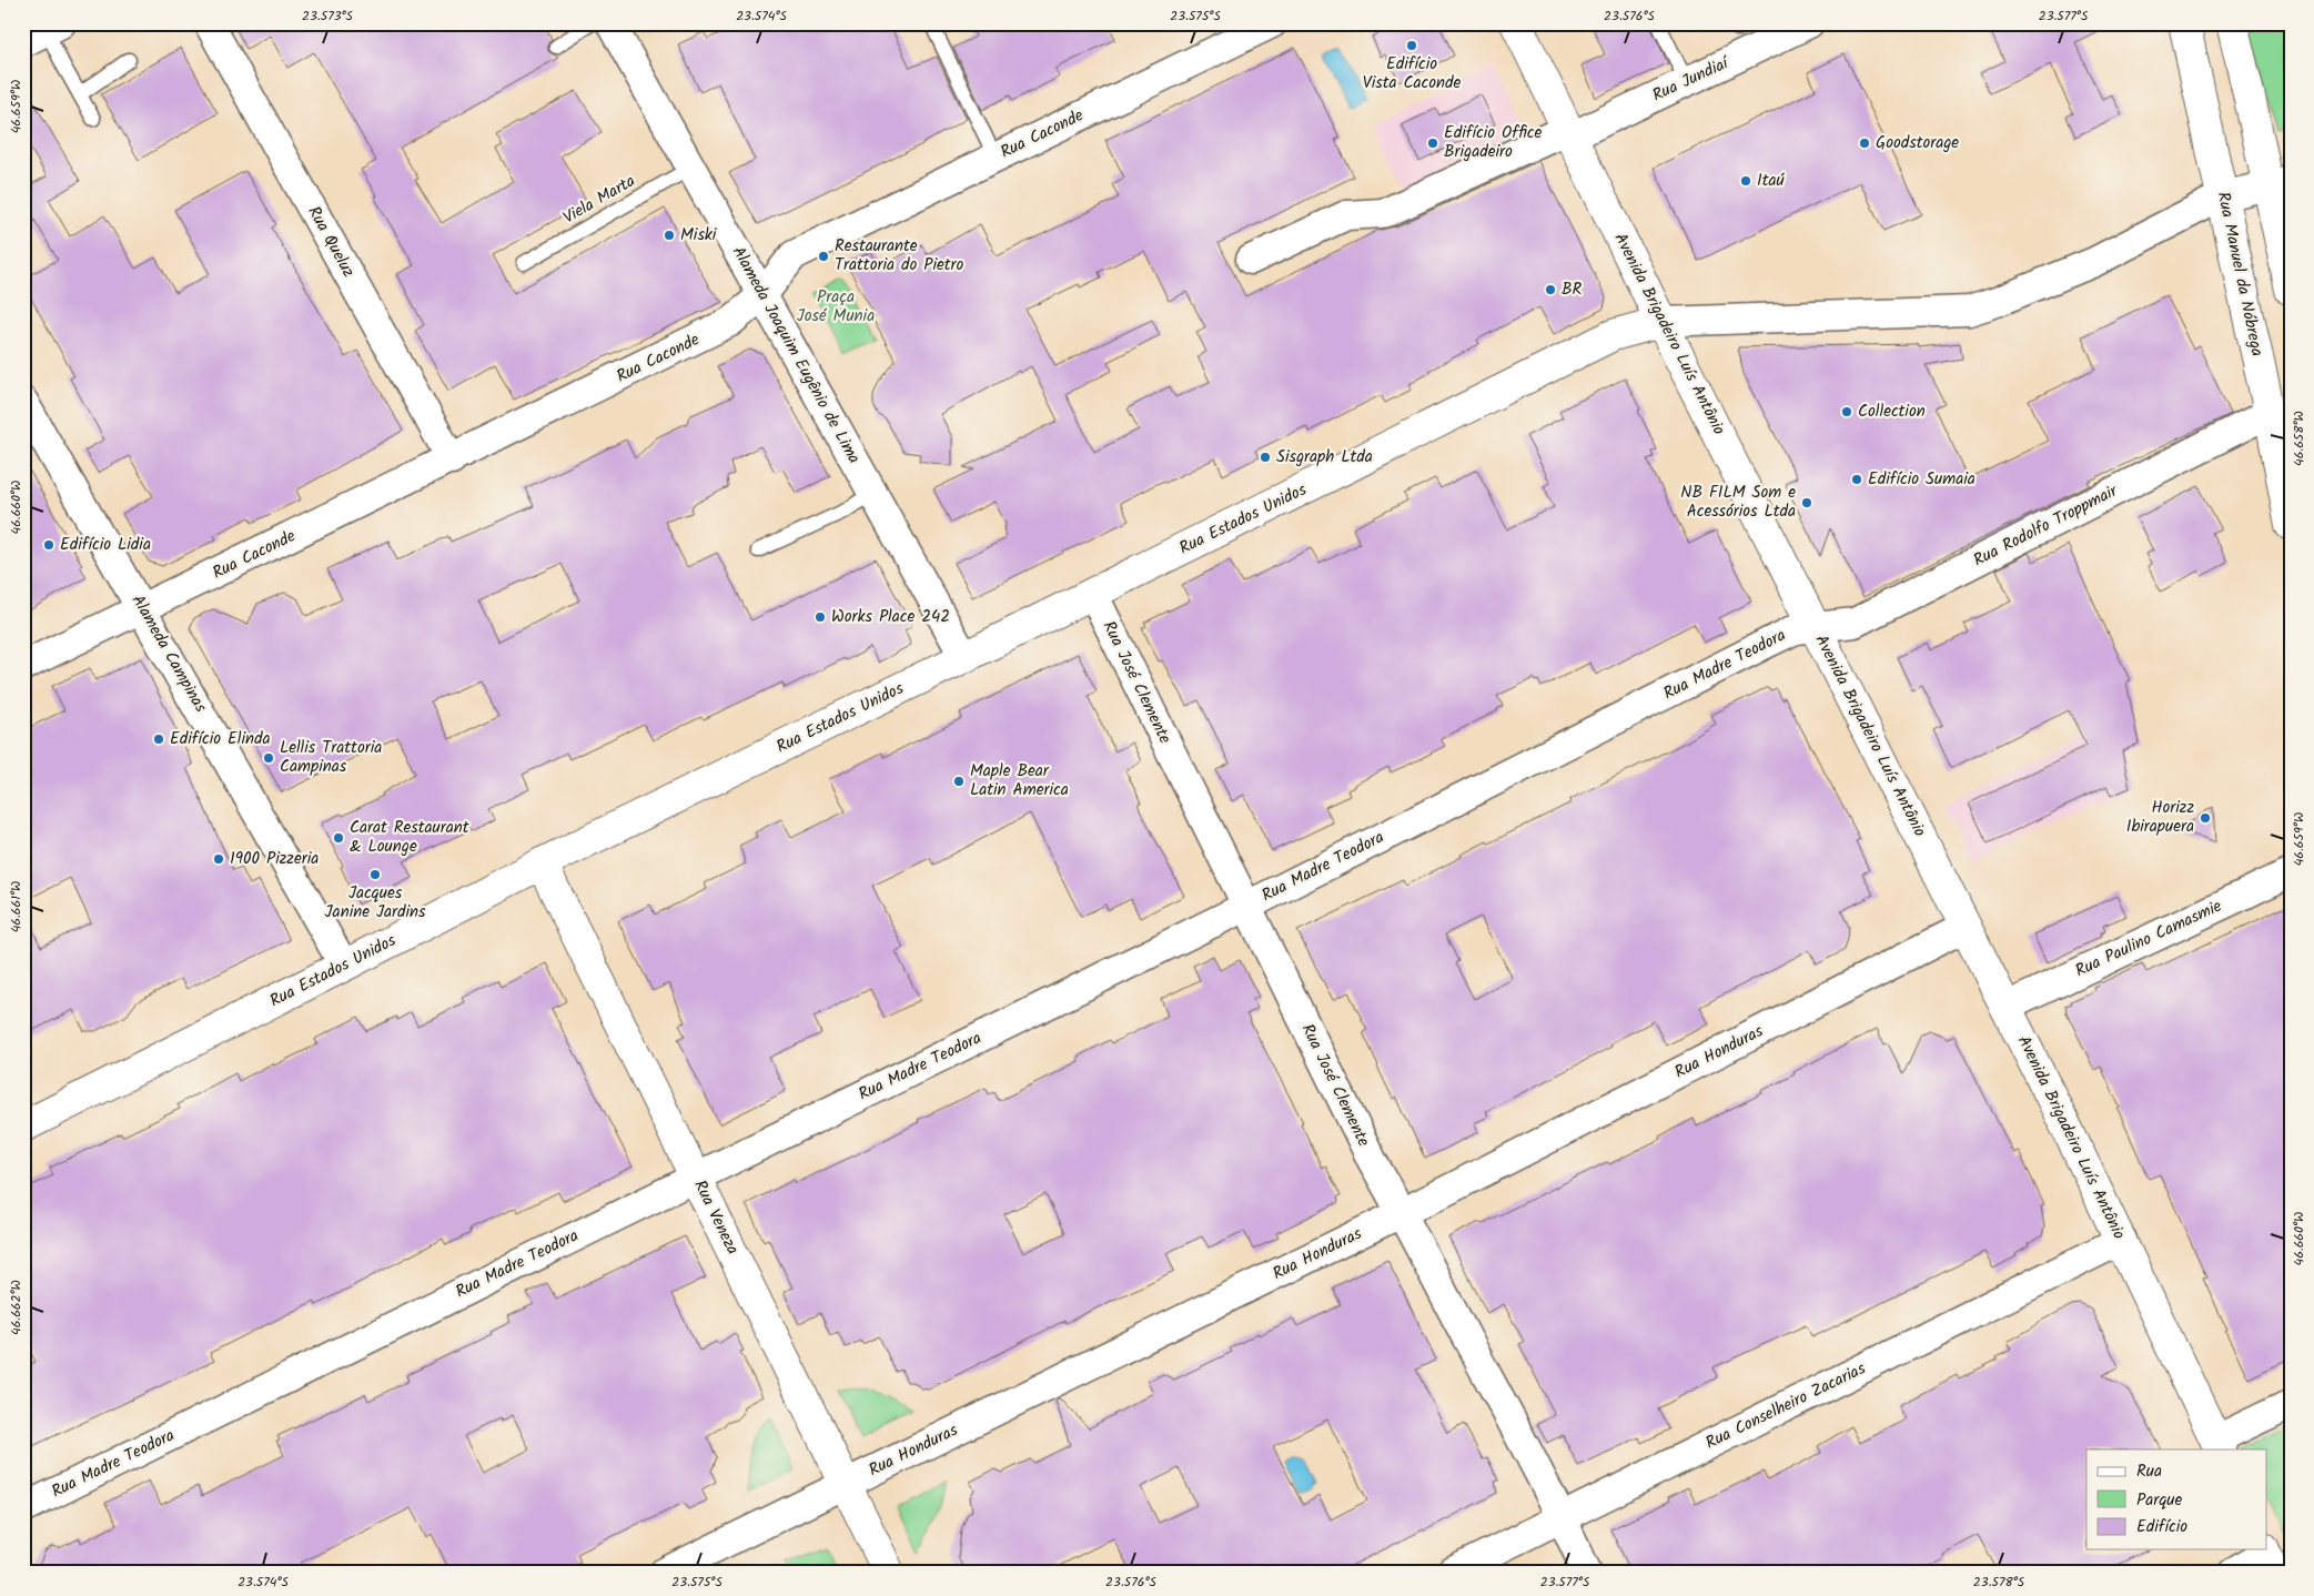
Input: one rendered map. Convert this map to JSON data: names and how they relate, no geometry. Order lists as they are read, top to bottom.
{
  "streets": {
    "main road": [
      "Rua Manuel da Nóbrega",
      "Avenida Brigadeiro Luís Antônio",
      "Rua Estados Unidos",
      "Rua Veneza"
    ],
    "street": [
      "Rua Jundiaí",
      "Rua Caconde",
      "Rua Queluz",
      "Alameda Joaquim Eugênio de Lima",
      "Rua Rodolfo Troppmair",
      "Alameda Campinas",
      "Rua Madre Teodora",
      "Rua José Clemente",
      "Rua Paulino Camasmie",
      "Rua Honduras",
      "Rua Conselheiro Zacarias"
    ],
    "lane": ["Viela Marta"]
  },
  "crossings": [
    ["Rua Jundiaí", "Avenida Brigadeiro Luís Antônio"],
    ["Rua Caconde", "Rua Queluz"],
    ["Rua Caconde", "Alameda Joaquim Eugênio de Lima"],
    ["Rua Caconde", "Alameda Campinas"],
    ["Viela Marta", "Alameda Joaquim Eugênio de Lima"],
    ["Rua Manuel da Nóbrega", "Rua Rodolfo Troppmair"],
    ["Avenida Brigadeiro Luís Antônio", "Rua Estados Unidos"],
    ["Avenida Brigadeiro Luís Antônio", "Rua Rodolfo Troppmair"],
    ["Avenida Brigadeiro Luís Antônio", "Rua Madre Teodora"],
    ["Avenida Brigadeiro Luís Antônio", "Rua Paulino Camasmie"],
    ["Avenida Brigadeiro Luís Antônio", "Rua Honduras"],
    ["Avenida Brigadeiro Luís Antônio", "Rua Conselheiro Zacarias"],
    ["Alameda Joaquim Eugênio de Lima", "Rua Estados Unidos"],
    ["Rua Estados Unidos", "Alameda Campinas"],
    ["Rua Estados Unidos", "Rua José Clemente"],
    ["Rua Estados Unidos", "Rua Veneza"],
    ["Rua Rodolfo Troppmair", "Rua Madre Teodora"],
    ["Rua Madre Teodora", "Rua José Clemente"],
    ["Rua Madre Teodora", "Rua Veneza"],
    ["Rua José Clemente", "Rua Honduras"],
    ["Rua José Clemente", "Rua Conselheiro Zacarias"],
    ["Rua Honduras", "Rua Veneza"]
  ],
  "parks": ["Praça José Munia"],
  "places": [
    "Edifício Vista Caconde",
    "Edifício Office Brigadeiro",
    "Goodstorage",
    "Itaú",
    "Miski",
    "Restaurante Trattoria do Pietro",
    "BR",
    "Collection",
    "Sisgraph Ltda",
    "Edifício Sumaia",
    "NB FILM Som e Acessórios Ltda",
    "Edifício Lidia",
    "Works Place 242",
    "Edifício Elinda",
    "Lellis Trattoria Campinas",
    "Maple Bear Latin America",
    "Horizz Ibirapuera",
    "Carat Restaurant & Lounge",
    "1900 Pizzeria",
    "Jacques Janine Jardins"
  ],
  "legend": ["Rua", "Parque", "Edifício"],
  "coordinates": [
    "23.573°S",
    "23.574°S",
    "23.575°S",
    "23.576°S",
    "23.577°S",
    "46.659°W",
    "46.658°W",
    "46.660°W",
    "46.661°W",
    "46.662°W",
    "23.578°S"
  ]
}
